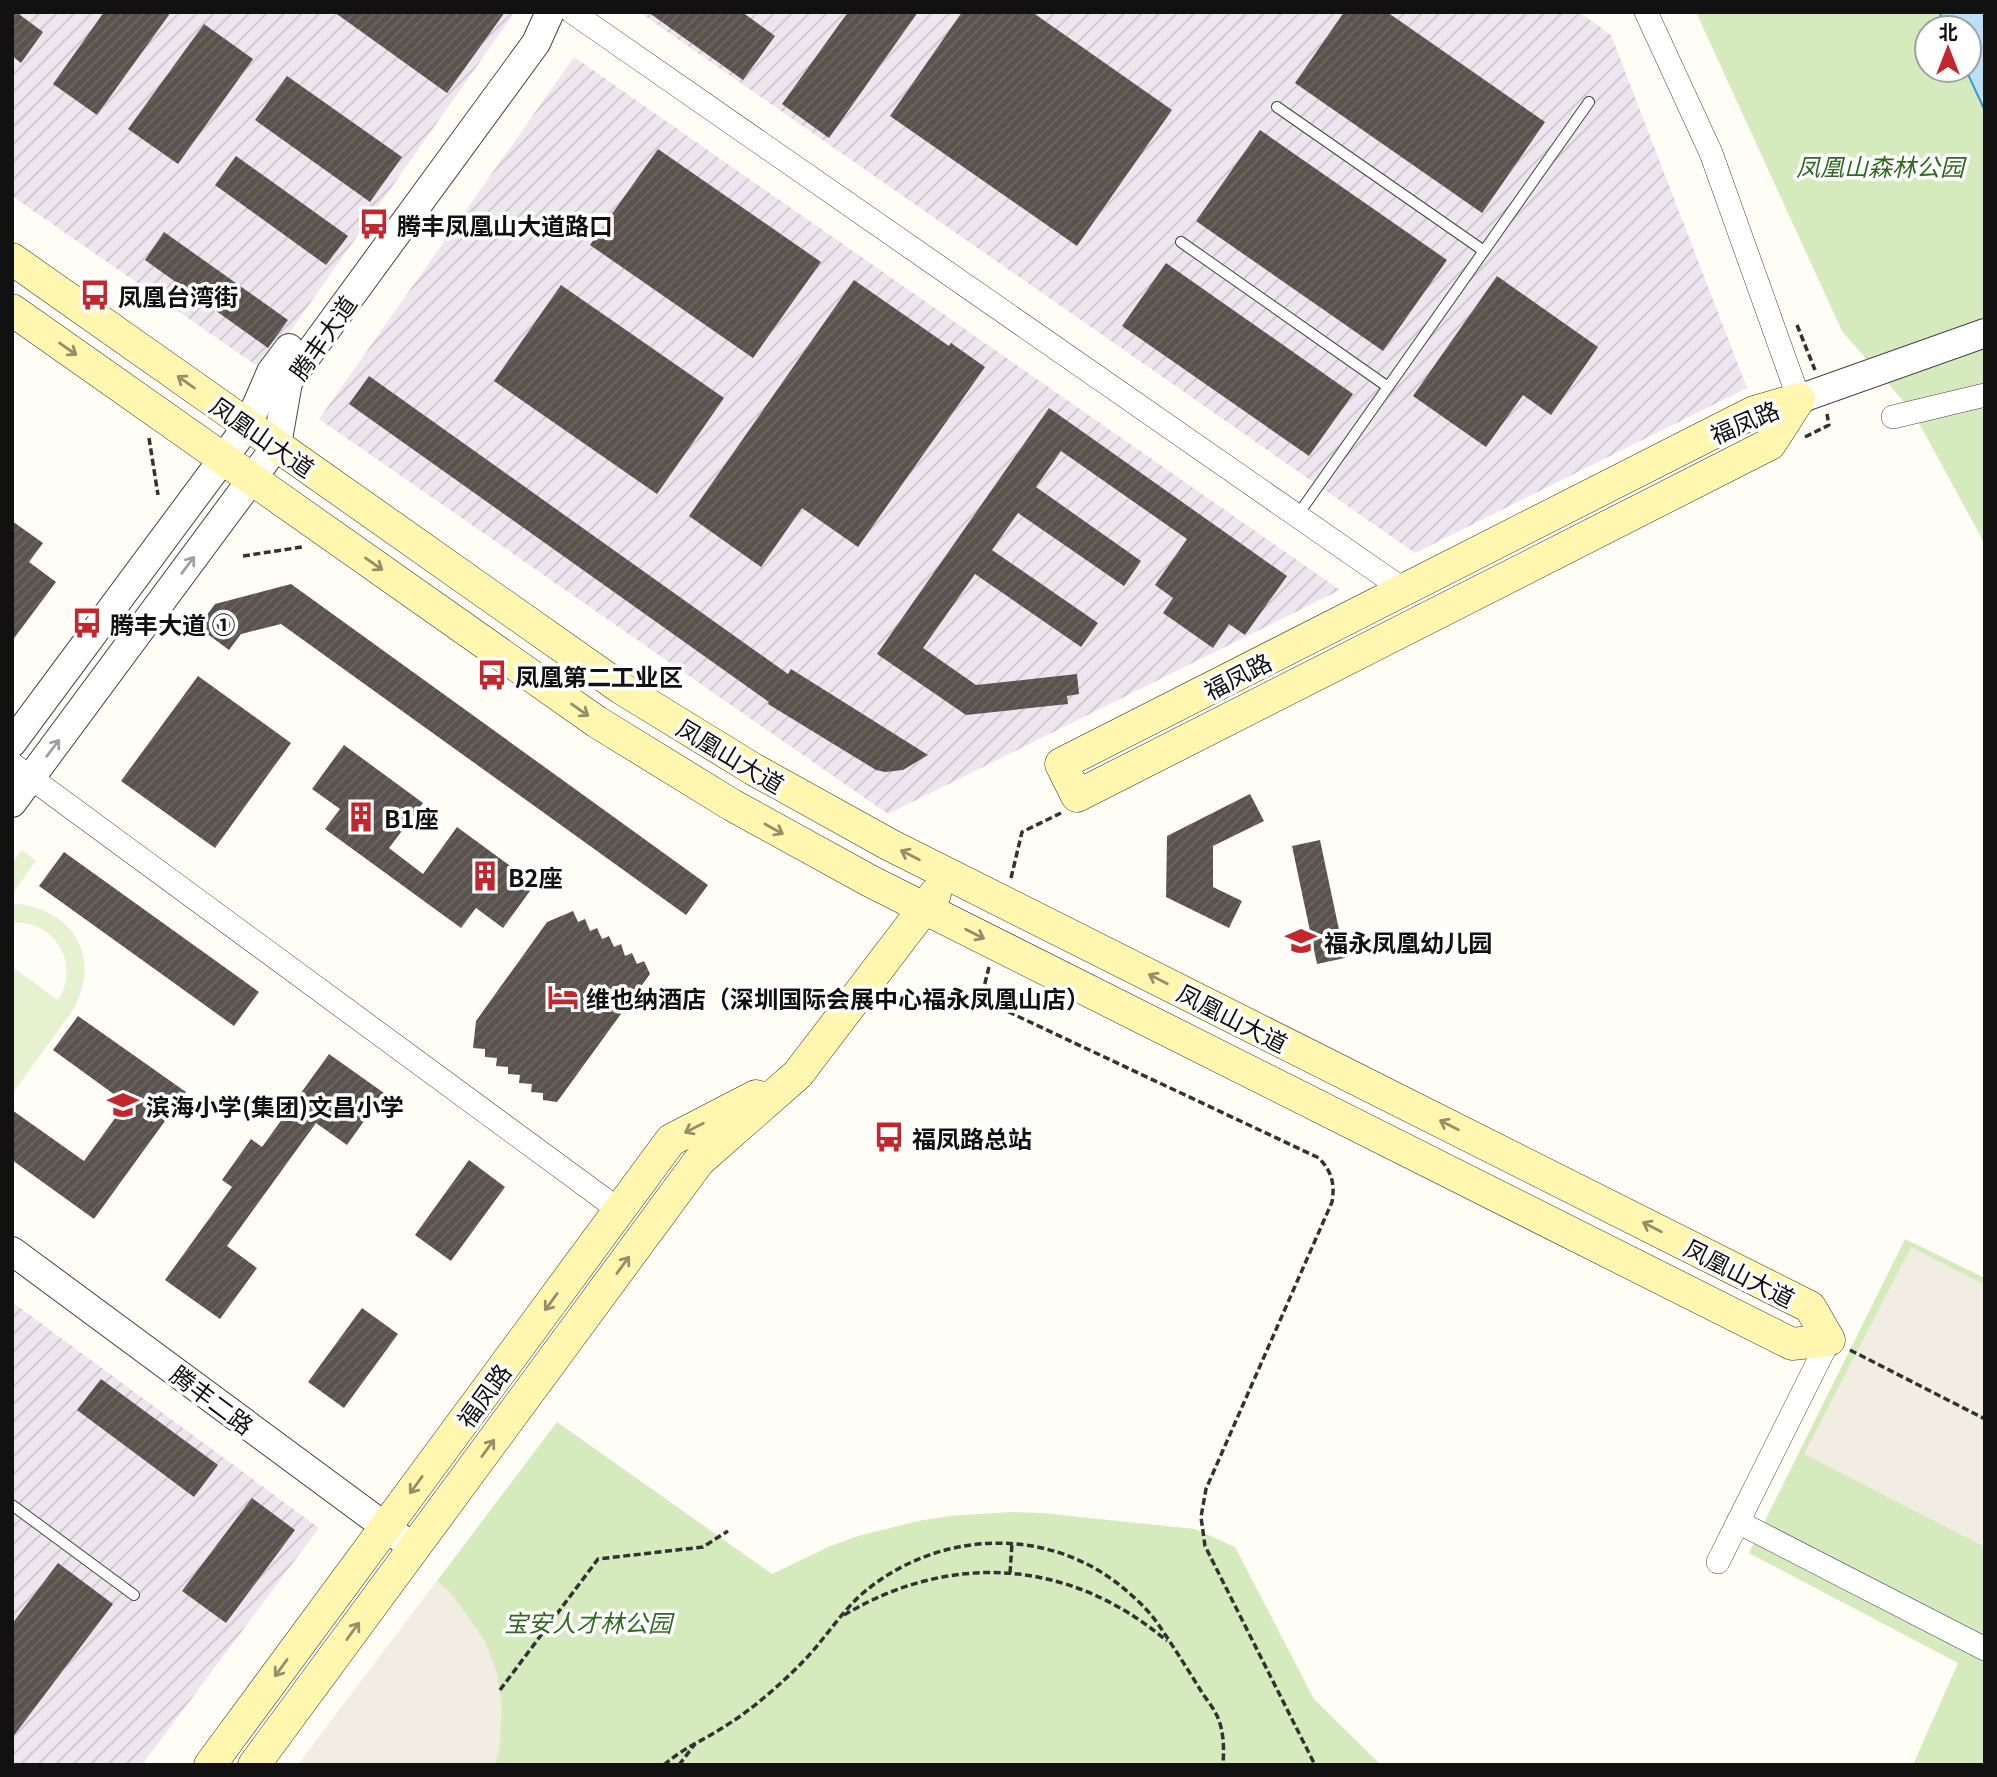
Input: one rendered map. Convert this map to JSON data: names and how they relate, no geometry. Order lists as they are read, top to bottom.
{
  "streets": {
    "main road": ["福凤路", "凤凰山大道"],
    "street": ["腾丰大道", "腾丰二路"]
  },
  "crossings": [
    ["腾丰大道", "凤凰山大道"],
    ["福凤路", "凤凰山大道"],
    ["福凤路", "腾丰二路"]
  ],
  "parks": ["凤凰山森林公园", "宝安人才林公园"],
  "places": {
    "bus stop": [
      "腾丰凤凰山大道路口",
      "凤凰台湾街",
      "腾丰大道 ①",
      "凤凰第二工业区",
      "福凤路总站"
    ],
    "building": ["B1座", "B2座"],
    "school or university": ["福永凤凰幼儿园", "滨海小学(集团)文昌小学"],
    "hotel": ["维也纳酒店（深圳国际会展中心福永凤凰山店）"]
  },
  "north": "top"
}
